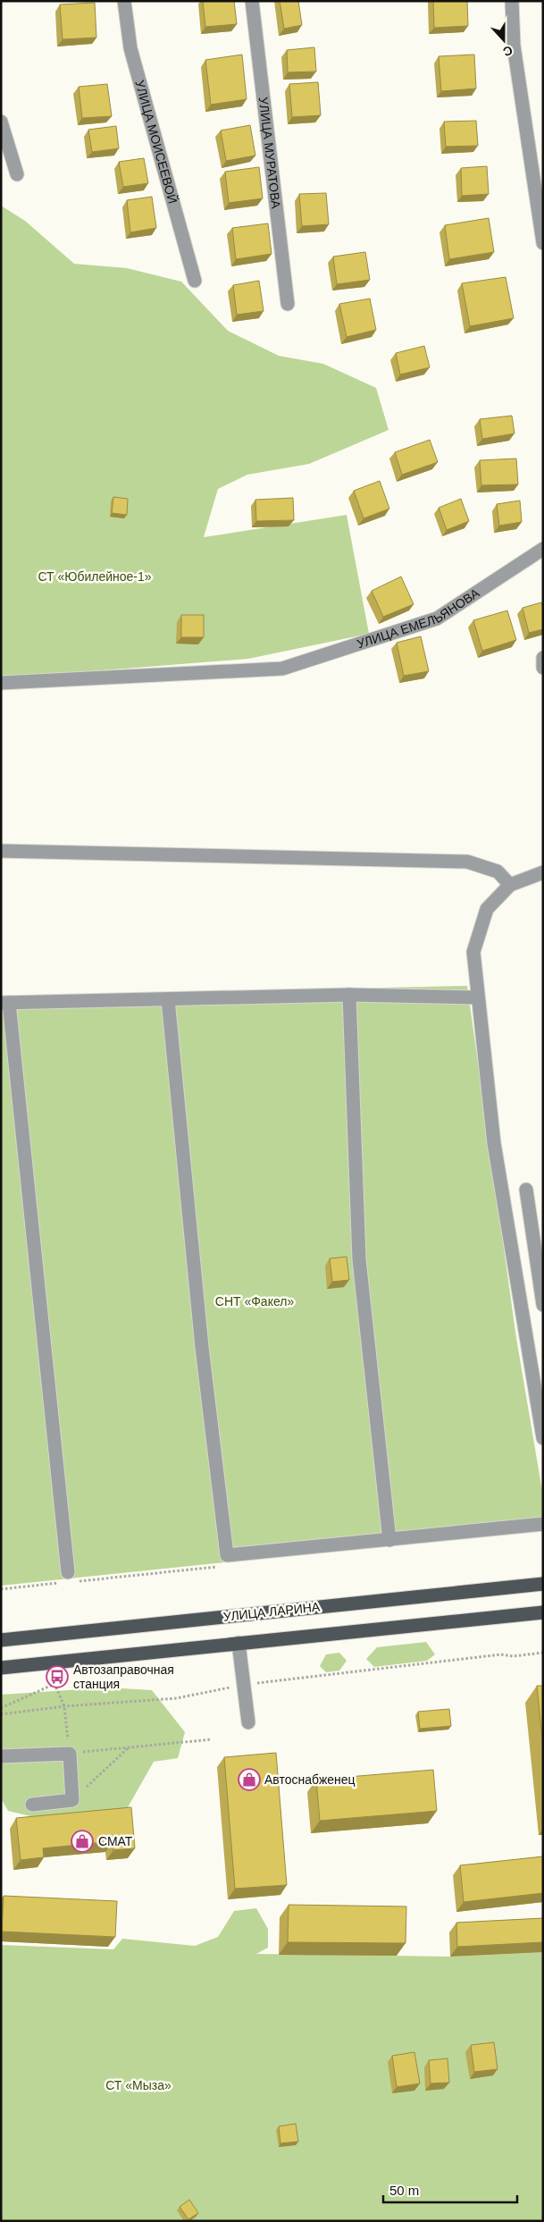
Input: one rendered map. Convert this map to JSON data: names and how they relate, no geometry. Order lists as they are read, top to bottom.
{
  "streets": {
    "main road": ["УЛИЦА ЛАРИНА"],
    "street": ["УЛИЦА МОИСЕЕВОЙ", "УЛИЦА МУРАТОВА", "УЛИЦА ЕМЕЛЬЯНОВА"]
  },
  "parks": ["СТ «Юбилейное-1»", "СНТ «Факел»", "СТ «Мыза»"],
  "places": {
    "bus stop": ["Автозаправочная станция"],
    "shop": ["Автоснабженец", "СМАТ"]
  },
  "scale_bar": "50 m",
  "north": "bottom"
}
